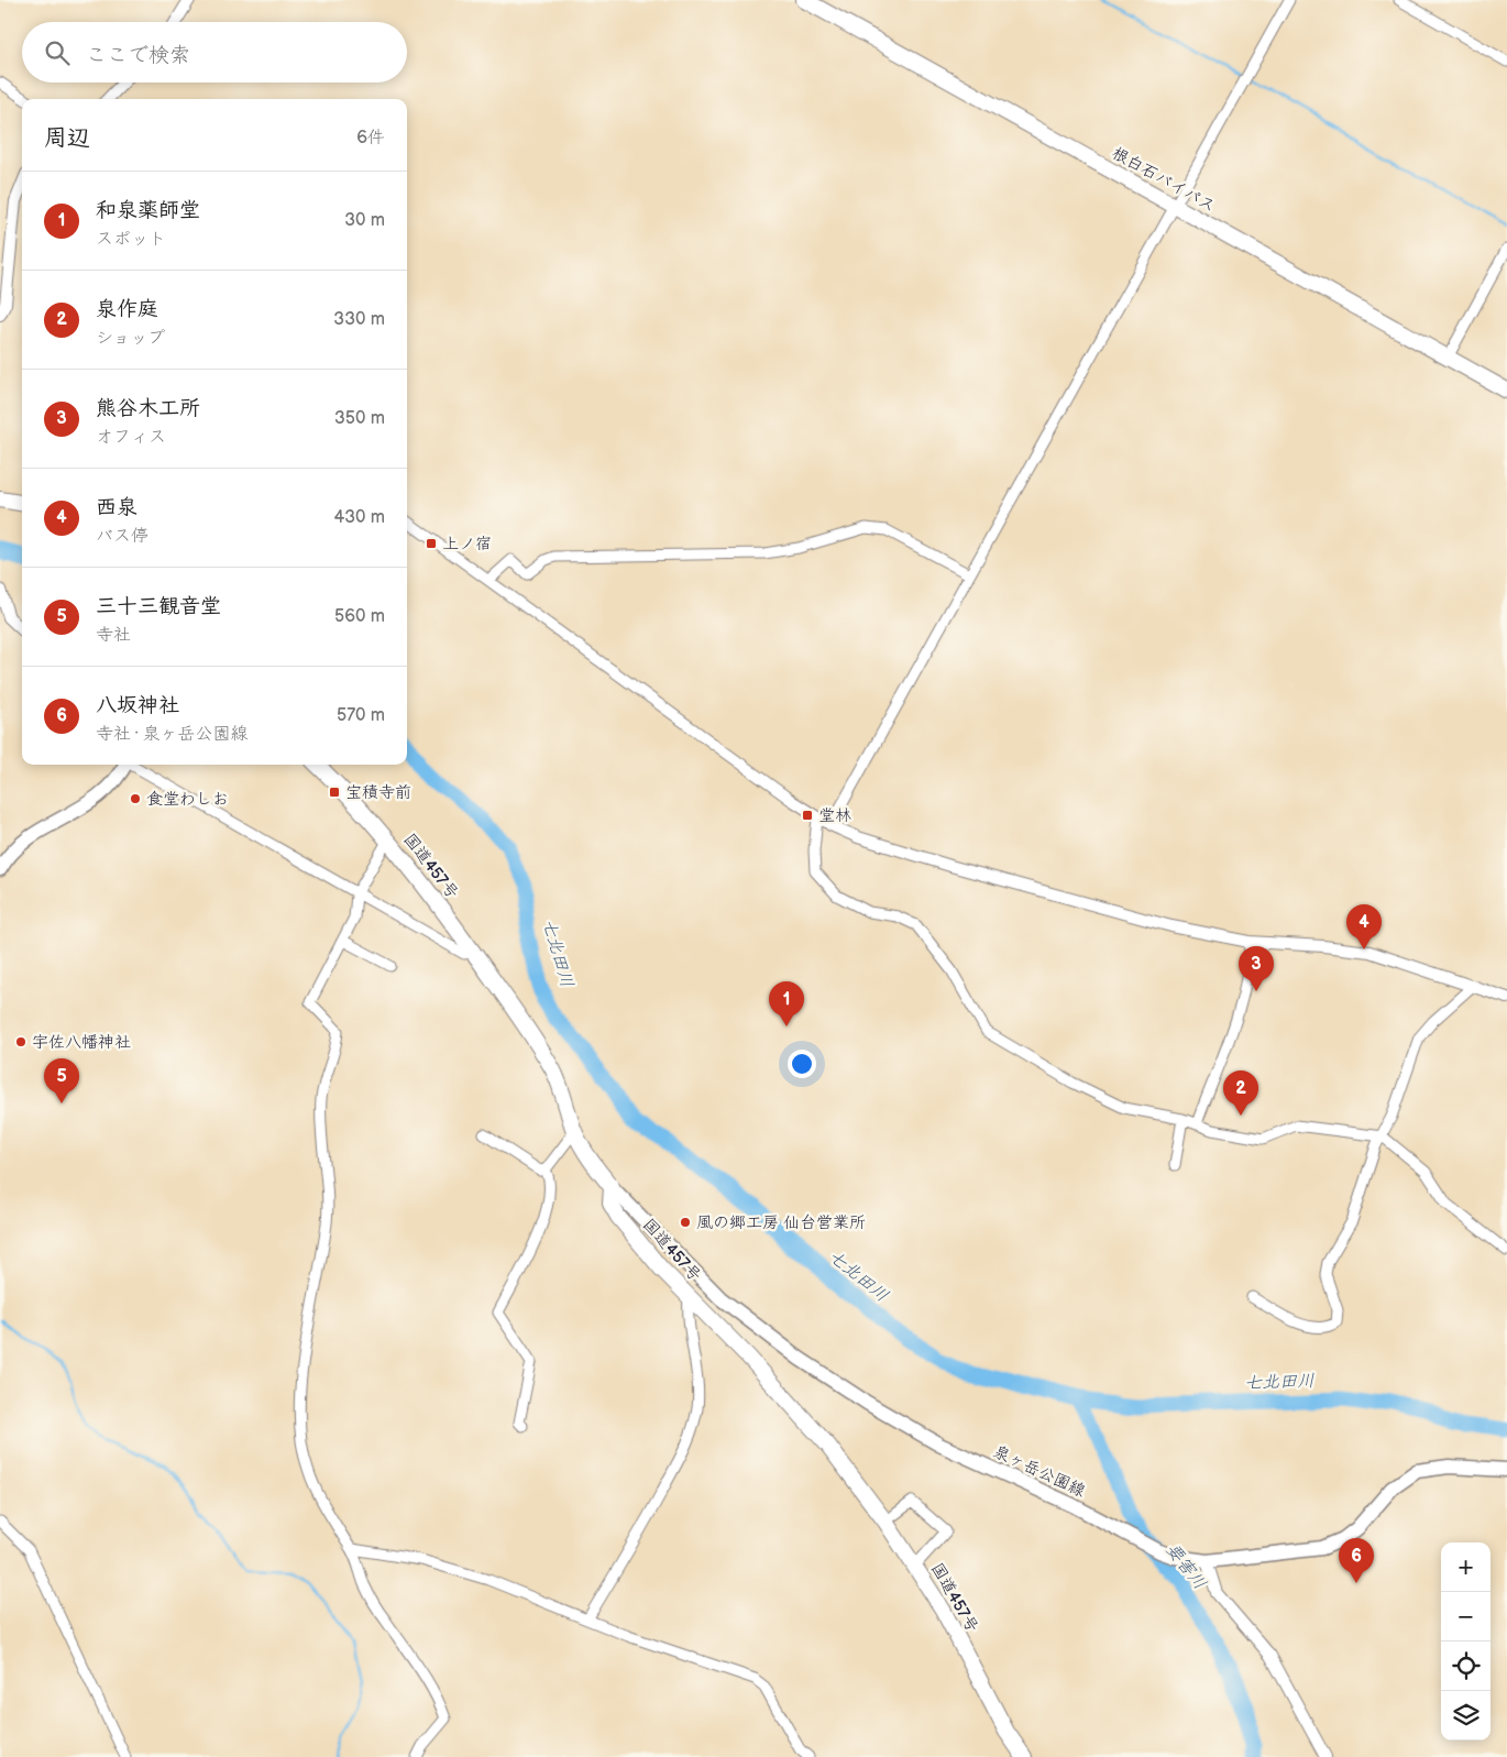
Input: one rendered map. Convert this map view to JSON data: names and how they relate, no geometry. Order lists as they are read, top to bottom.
{
  "streets": {
    "highway": ["根白石バイパス", "国道457号"],
    "main road": ["泉ヶ岳公園線"]
  },
  "crossings": [
    ["国道457号", "泉ヶ岳公園線"]
  ],
  "water": ["七北田川", "要害川"],
  "places": {
    "transit": ["上ノ宿", "宝積寺前", "堂林"],
    "other": ["食堂わしお", "宇佐八幡神社", "風の郷工房 仙台営業所"]
  },
  "page": {
    "search": "ここで検索",
    "heading": ["周辺", "6件"],
    "list": [
      {
        "mark": "1",
        "name": "和泉薬師堂",
        "note": "スポット",
        "value": "30 m"
      },
      {
        "mark": "2",
        "name": "泉作庭",
        "note": "ショップ",
        "value": "330 m"
      },
      {
        "mark": "3",
        "name": "熊谷木工所",
        "note": "オフィス",
        "value": "350 m"
      },
      {
        "mark": "4",
        "name": "西泉",
        "note": "バス停",
        "value": "430 m"
      },
      {
        "mark": "5",
        "name": "三十三観音堂",
        "note": "寺社",
        "value": "560 m"
      },
      {
        "mark": "6",
        "name": "八坂神社",
        "note": "寺社 · 泉ヶ岳公園線",
        "value": "570 m"
      }
    ],
    "pins": [
      "4",
      "3",
      "1",
      "5",
      "2",
      "6"
    ],
    "map_buttons": ["+", "−"]
  }
}
